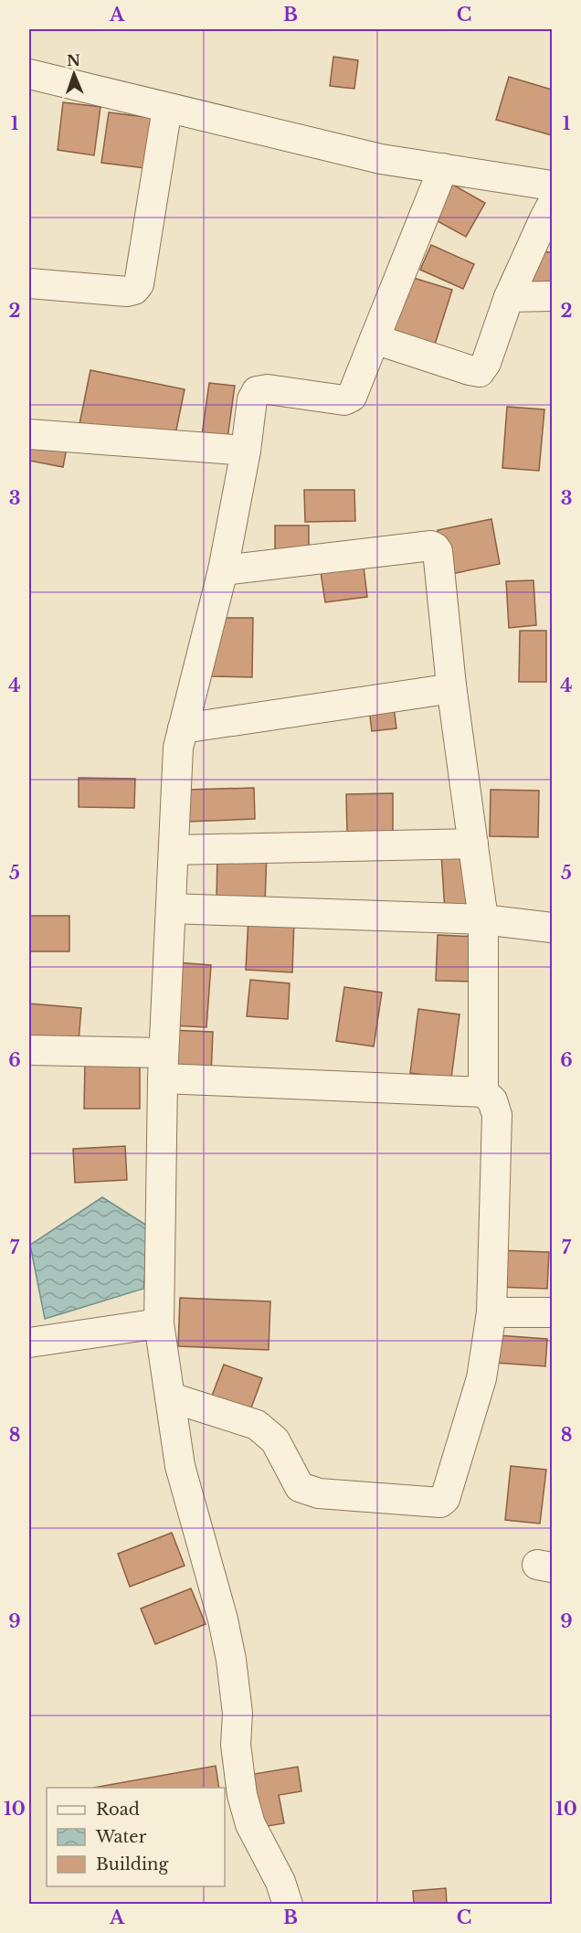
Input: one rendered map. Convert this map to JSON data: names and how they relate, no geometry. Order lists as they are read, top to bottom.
{
  "legend": ["Road", "Water", "Building"],
  "north": "top",
  "grid": {
    "columns": ["A", "B", "C"],
    "rows": [
      "1",
      "2",
      "3",
      "4",
      "5",
      "6",
      "7",
      "8",
      "9",
      "10"
    ]
  }
}
